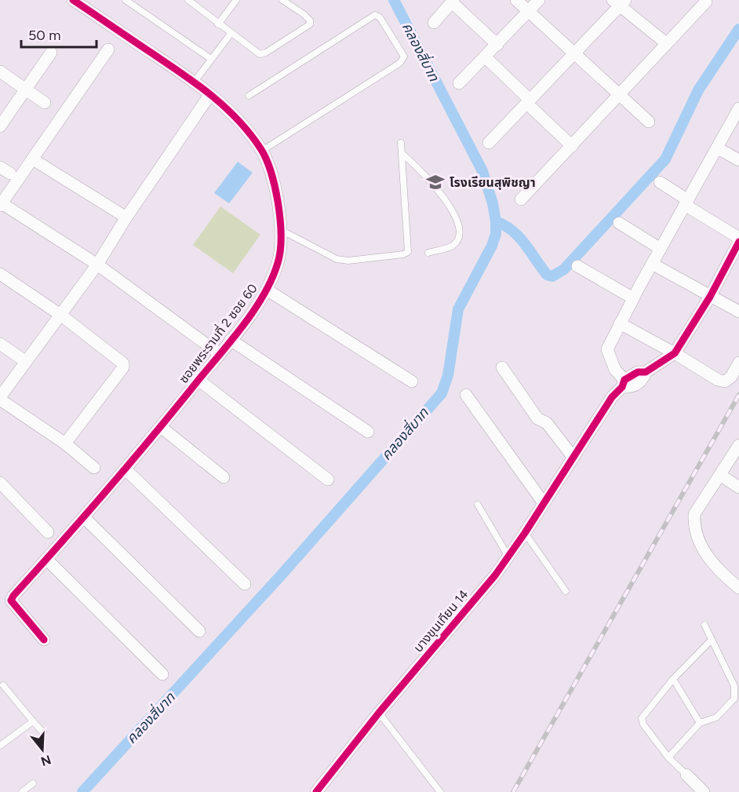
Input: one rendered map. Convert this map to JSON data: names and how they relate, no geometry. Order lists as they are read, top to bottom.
{
  "streets": {
    "street": ["ซอยพระรามที่ 2 ซอย 60", "บางขุนเทียน 14"]
  },
  "water": ["คลองสี่บาท"],
  "places": {
    "school or university": ["โรงเรียนสุพิชญา"]
  },
  "scale_bar": "50 m",
  "north": "bottom"
}
